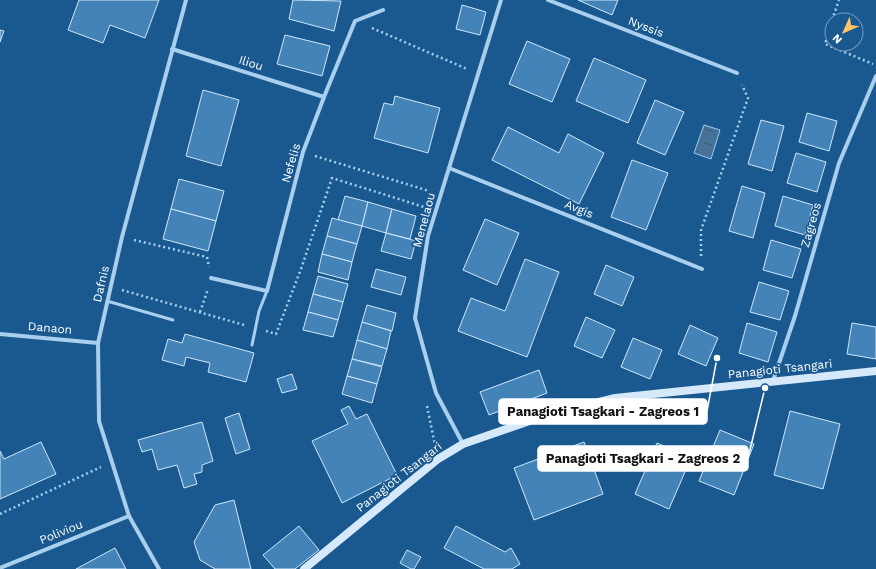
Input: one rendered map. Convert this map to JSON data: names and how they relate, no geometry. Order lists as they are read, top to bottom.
{
  "streets": {
    "street": [
      "Nyssis",
      "Iliou",
      "Nefelis",
      "Avgis",
      "Menelaou",
      "Zagreos",
      "Dafnis",
      "Danaon",
      "Panagioti Tsangari",
      "Poliviou"
    ]
  },
  "crossings": [
    ["Iliou", "Nefelis"],
    ["Iliou", "Dafnis"],
    ["Avgis", "Menelaou"],
    ["Menelaou", "Panagioti Tsangari"],
    ["Zagreos", "Panagioti Tsangari"],
    ["Dafnis", "Danaon"],
    ["Dafnis", "Poliviou"]
  ],
  "places": ["Panagioti Tsagkari - Zagreos 1", "Panagioti Tsagkari - Zagreos 2"],
  "north": "bottom left"
}
